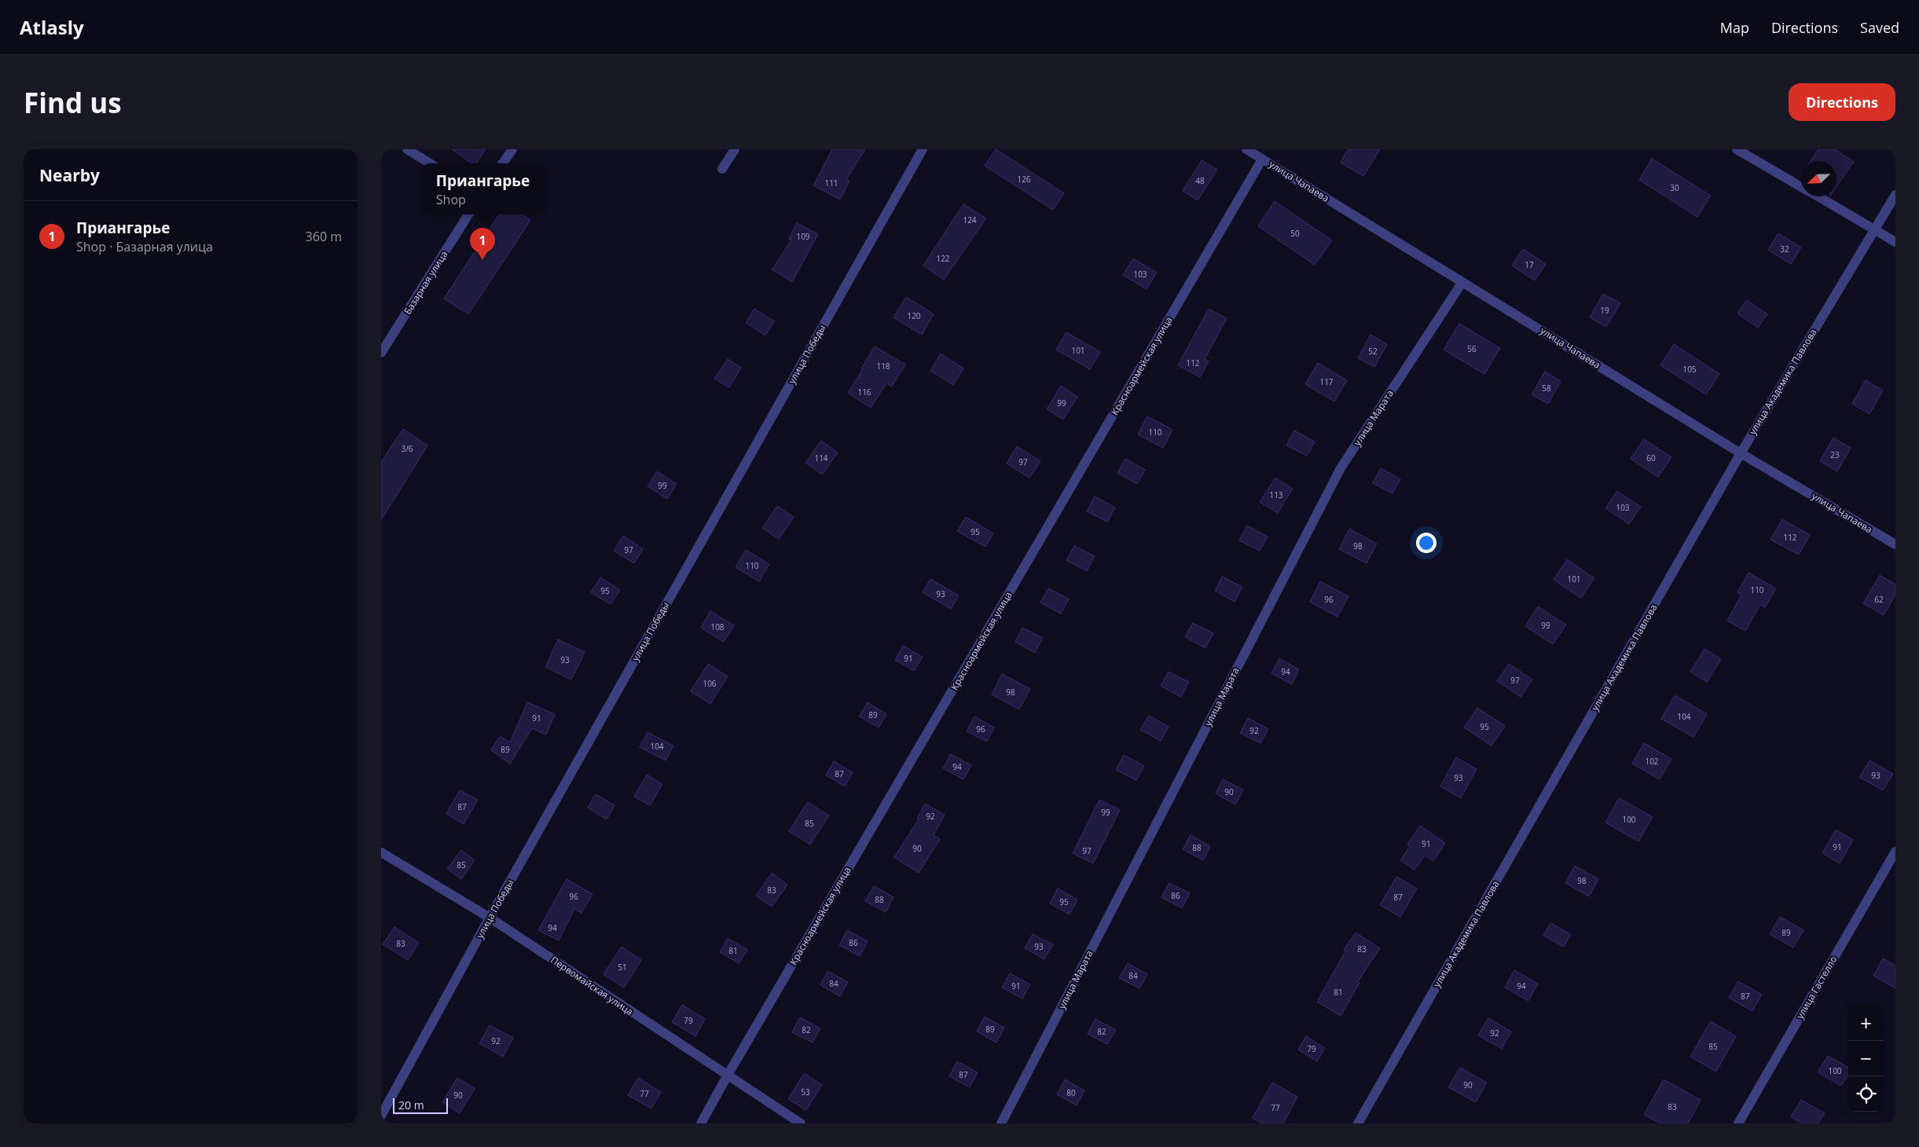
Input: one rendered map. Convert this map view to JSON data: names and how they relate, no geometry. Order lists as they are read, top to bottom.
{
  "streets": {
    "street": [
      "улица Чапаева",
      "Базарная улица",
      "улица Победы",
      "Красноармейская улица",
      "улица Академика Павлова",
      "улица Марата",
      "Первомайская улица",
      "улица Гастелло"
    ]
  },
  "crossings": [
    ["улица Чапаева", "Красноармейская улица"],
    ["улица Чапаева", "улица Академика Павлова"],
    ["улица Чапаева", "улица Марата"],
    ["улица Победы", "Первомайская улица"],
    ["Красноармейская улица", "Первомайская улица"]
  ],
  "house_numbers": [
    "126",
    "48",
    "111",
    "30",
    "124",
    "50",
    "109",
    "32",
    "122",
    "17",
    "103",
    "19",
    "120",
    "56",
    "101",
    "52",
    "112",
    "118",
    "105",
    "117",
    "58",
    "116",
    "99",
    "110",
    "3/6",
    "23",
    "114",
    "60",
    "97",
    "99",
    "113",
    "103",
    "95",
    "112",
    "98",
    "97",
    "110",
    "101",
    "110",
    "95",
    "93",
    "96",
    "62",
    "99",
    "108",
    "91",
    "93",
    "94",
    "97",
    "106",
    "98",
    "89",
    "104",
    "91",
    "95",
    "96",
    "92",
    "104",
    "89",
    "102",
    "94",
    "87",
    "93",
    "93",
    "90",
    "87",
    "99",
    "92",
    "100",
    "85",
    "91",
    "91",
    "88",
    "90",
    "97",
    "85",
    "98",
    "83",
    "86",
    "96",
    "87",
    "88",
    "95",
    "94",
    "89",
    "86",
    "83",
    "93",
    "83",
    "81",
    "51",
    "84",
    "84",
    "91",
    "94",
    "81",
    "87",
    "79",
    "89",
    "82",
    "82",
    "92",
    "92",
    "85",
    "79",
    "100",
    "87",
    "90",
    "53",
    "80",
    "77",
    "90",
    "83",
    "77"
  ],
  "scale_bar": "20 m",
  "north": "bottom left",
  "page": {
    "header": "Atlasly",
    "nav": ["Map", "Directions", "Saved"],
    "buttons": "Directions",
    "title": "Find us",
    "heading": "Nearby",
    "popup": ["Приангарье", "Shop"],
    "list": [
      {
        "mark": "1",
        "name": "Приангарье",
        "note": "Shop · Базарная улица",
        "value": "360 m"
      }
    ],
    "pins": "1",
    "map_buttons": ["+", "−"],
    "scale": "20 m"
  }
}
